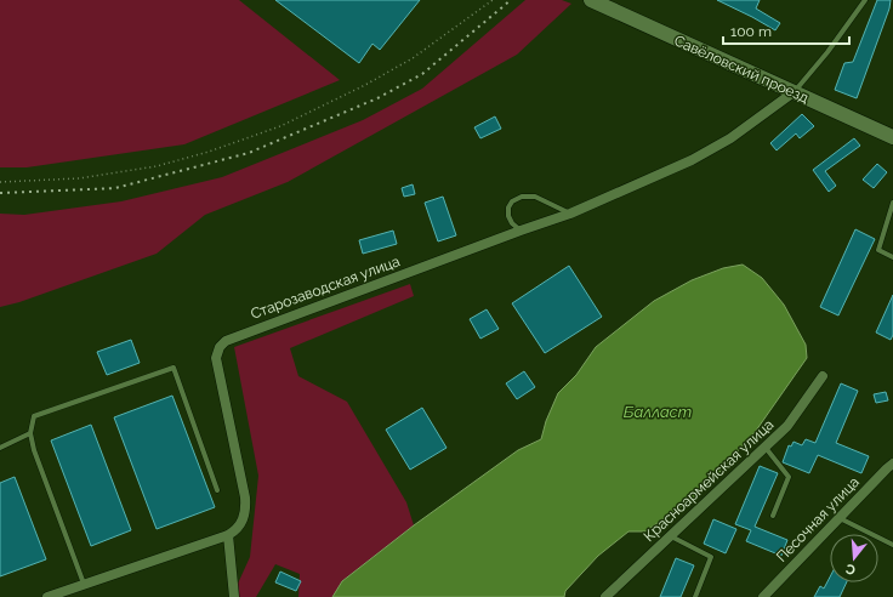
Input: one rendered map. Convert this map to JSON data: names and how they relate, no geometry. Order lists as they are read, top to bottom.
{
  "streets": {
    "main road": ["Савёловский проезд"],
    "street": ["Старозаводская улица", "Красноармейская улица", "Песочная улица"]
  },
  "crossings": [
    ["Савёловский проезд", "Старозаводская улица"]
  ],
  "water": ["Балласт"],
  "scale_bar": "100 m",
  "north": "bottom"
}
